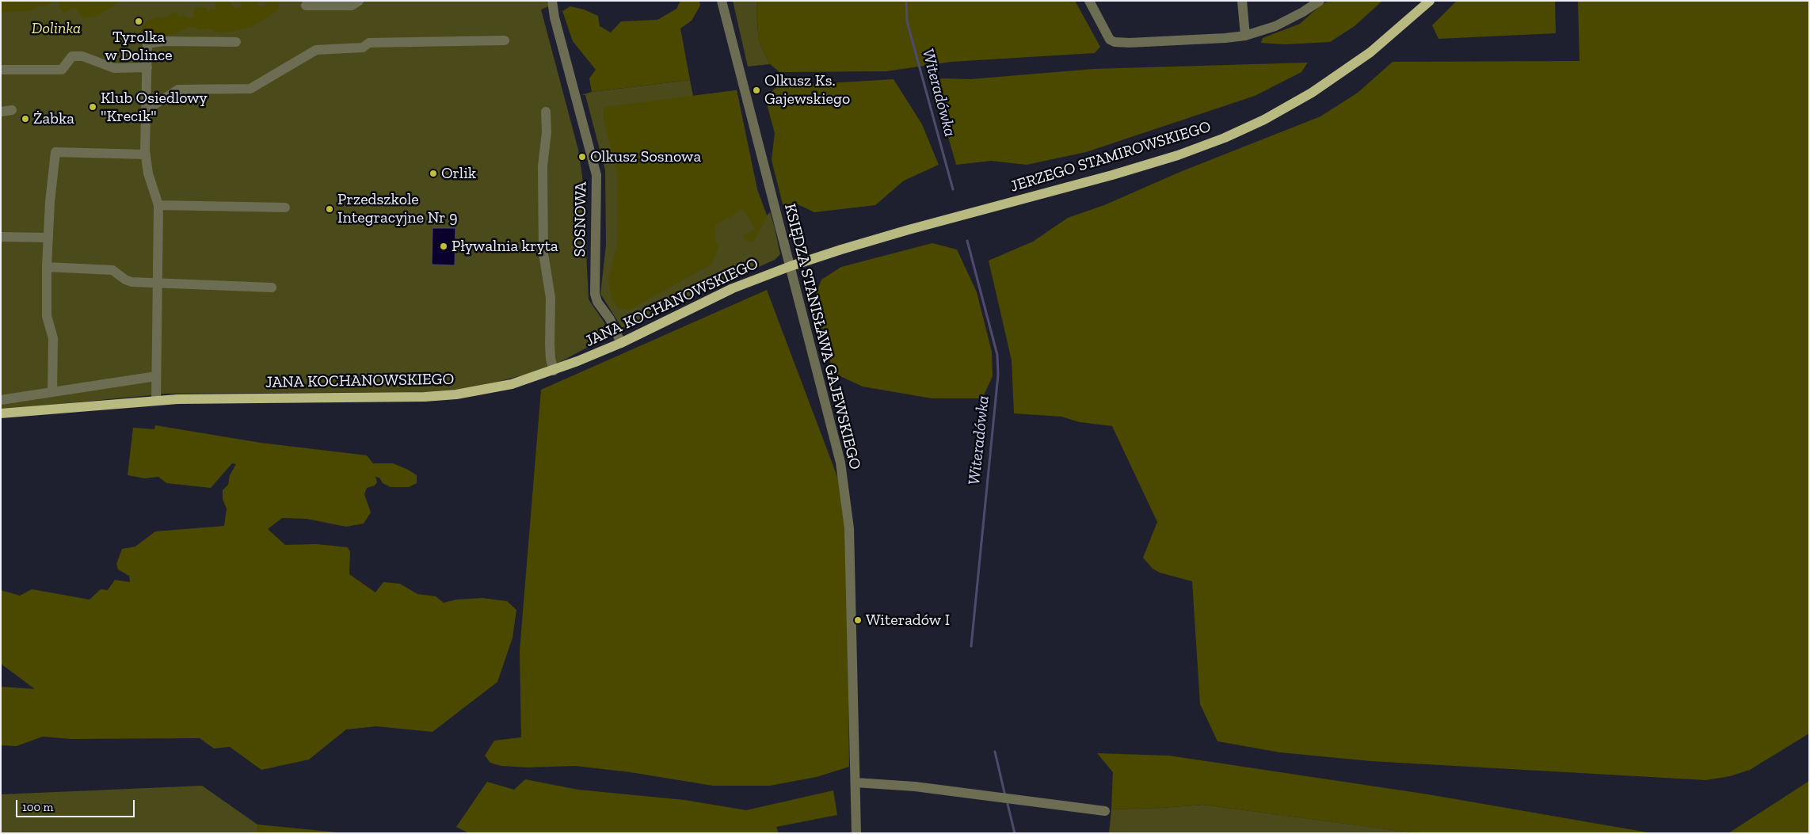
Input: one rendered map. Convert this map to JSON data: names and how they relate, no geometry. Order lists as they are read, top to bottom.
{
  "streets": {
    "main road": ["JERZEGO STAMIROWSKIEGO", "JANA KOCHANOWSKIEGO"],
    "street": ["SOSNOWA", "KSIĘDZA STANISŁAWA GAJEWSKIEGO"]
  },
  "crossings": [
    ["JERZEGO STAMIROWSKIEGO", "JANA KOCHANOWSKIEGO"],
    ["JERZEGO STAMIROWSKIEGO", "KSIĘDZA STANISŁAWA GAJEWSKIEGO"],
    ["SOSNOWA", "JANA KOCHANOWSKIEGO"],
    ["JANA KOCHANOWSKIEGO", "KSIĘDZA STANISŁAWA GAJEWSKIEGO"]
  ],
  "water": ["Witeradówka"],
  "parks": ["Dolinka"],
  "places": [
    "Tyrolka w Dolince",
    "Olkusz Ks. Gajewskiego",
    "Klub Osiedlowy \"Krecik\"",
    "Żabka",
    "Olkusz Sosnowa",
    "Orlik",
    "Przedszkole Integracyjne Nr 9",
    "Pływalnia kryta",
    "Witeradów I"
  ],
  "scale_bar": "100 m"
}
